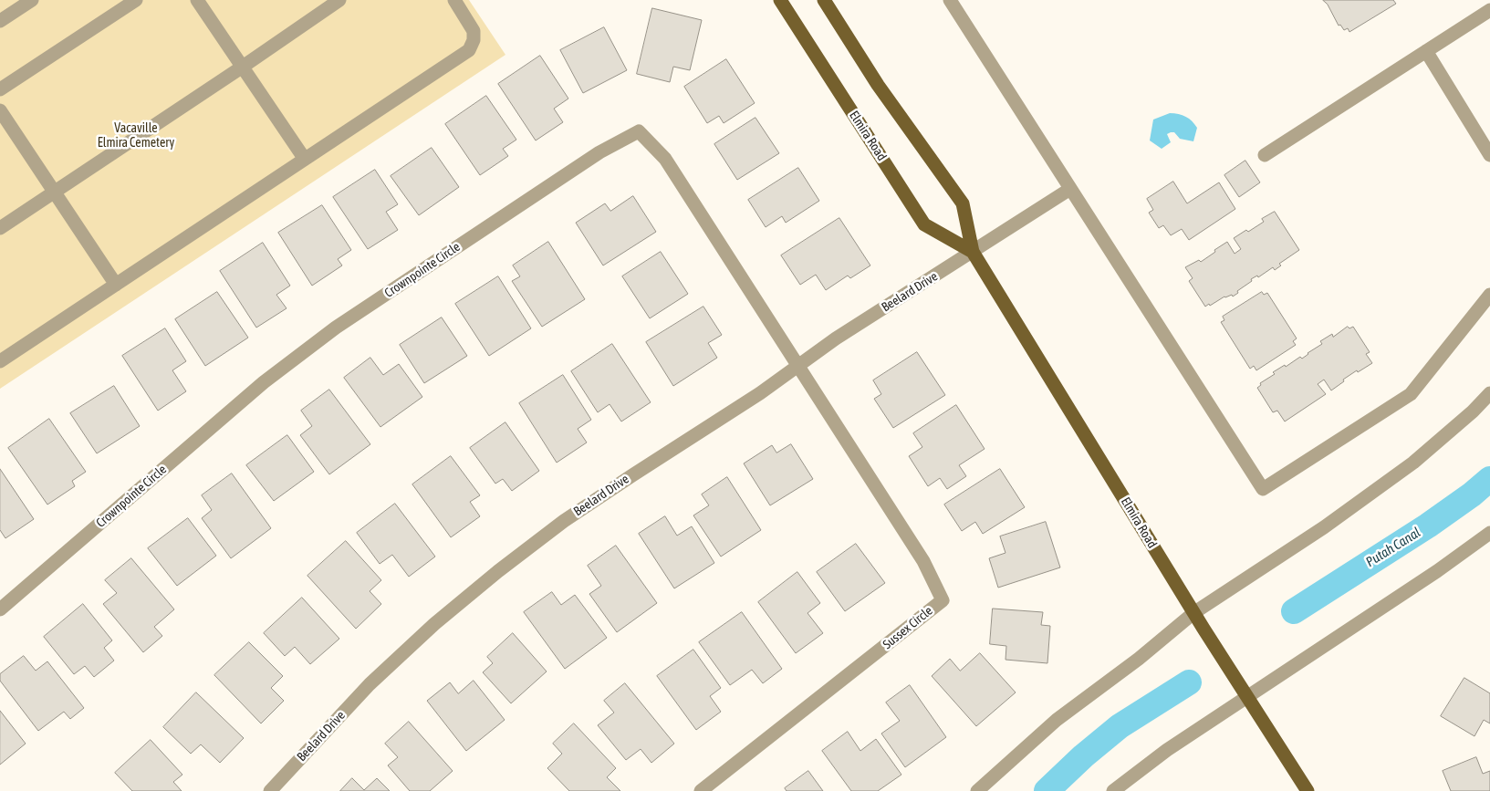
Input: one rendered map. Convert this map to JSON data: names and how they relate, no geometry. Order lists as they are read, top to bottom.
{
  "streets": {
    "main road": ["Elmira Road"],
    "street": ["Crownpointe Circle", "Beelard Drive", "Sussex Circle"]
  },
  "crossings": [
    ["Elmira Road", "Beelard Drive"],
    ["Crownpointe Circle", "Beelard Drive"],
    ["Crownpointe Circle", "Sussex Circle"],
    ["Beelard Drive", "Sussex Circle"]
  ],
  "water": ["Putah Canal"],
  "parks": ["Vacaville Elmira Cemetery"]
}
